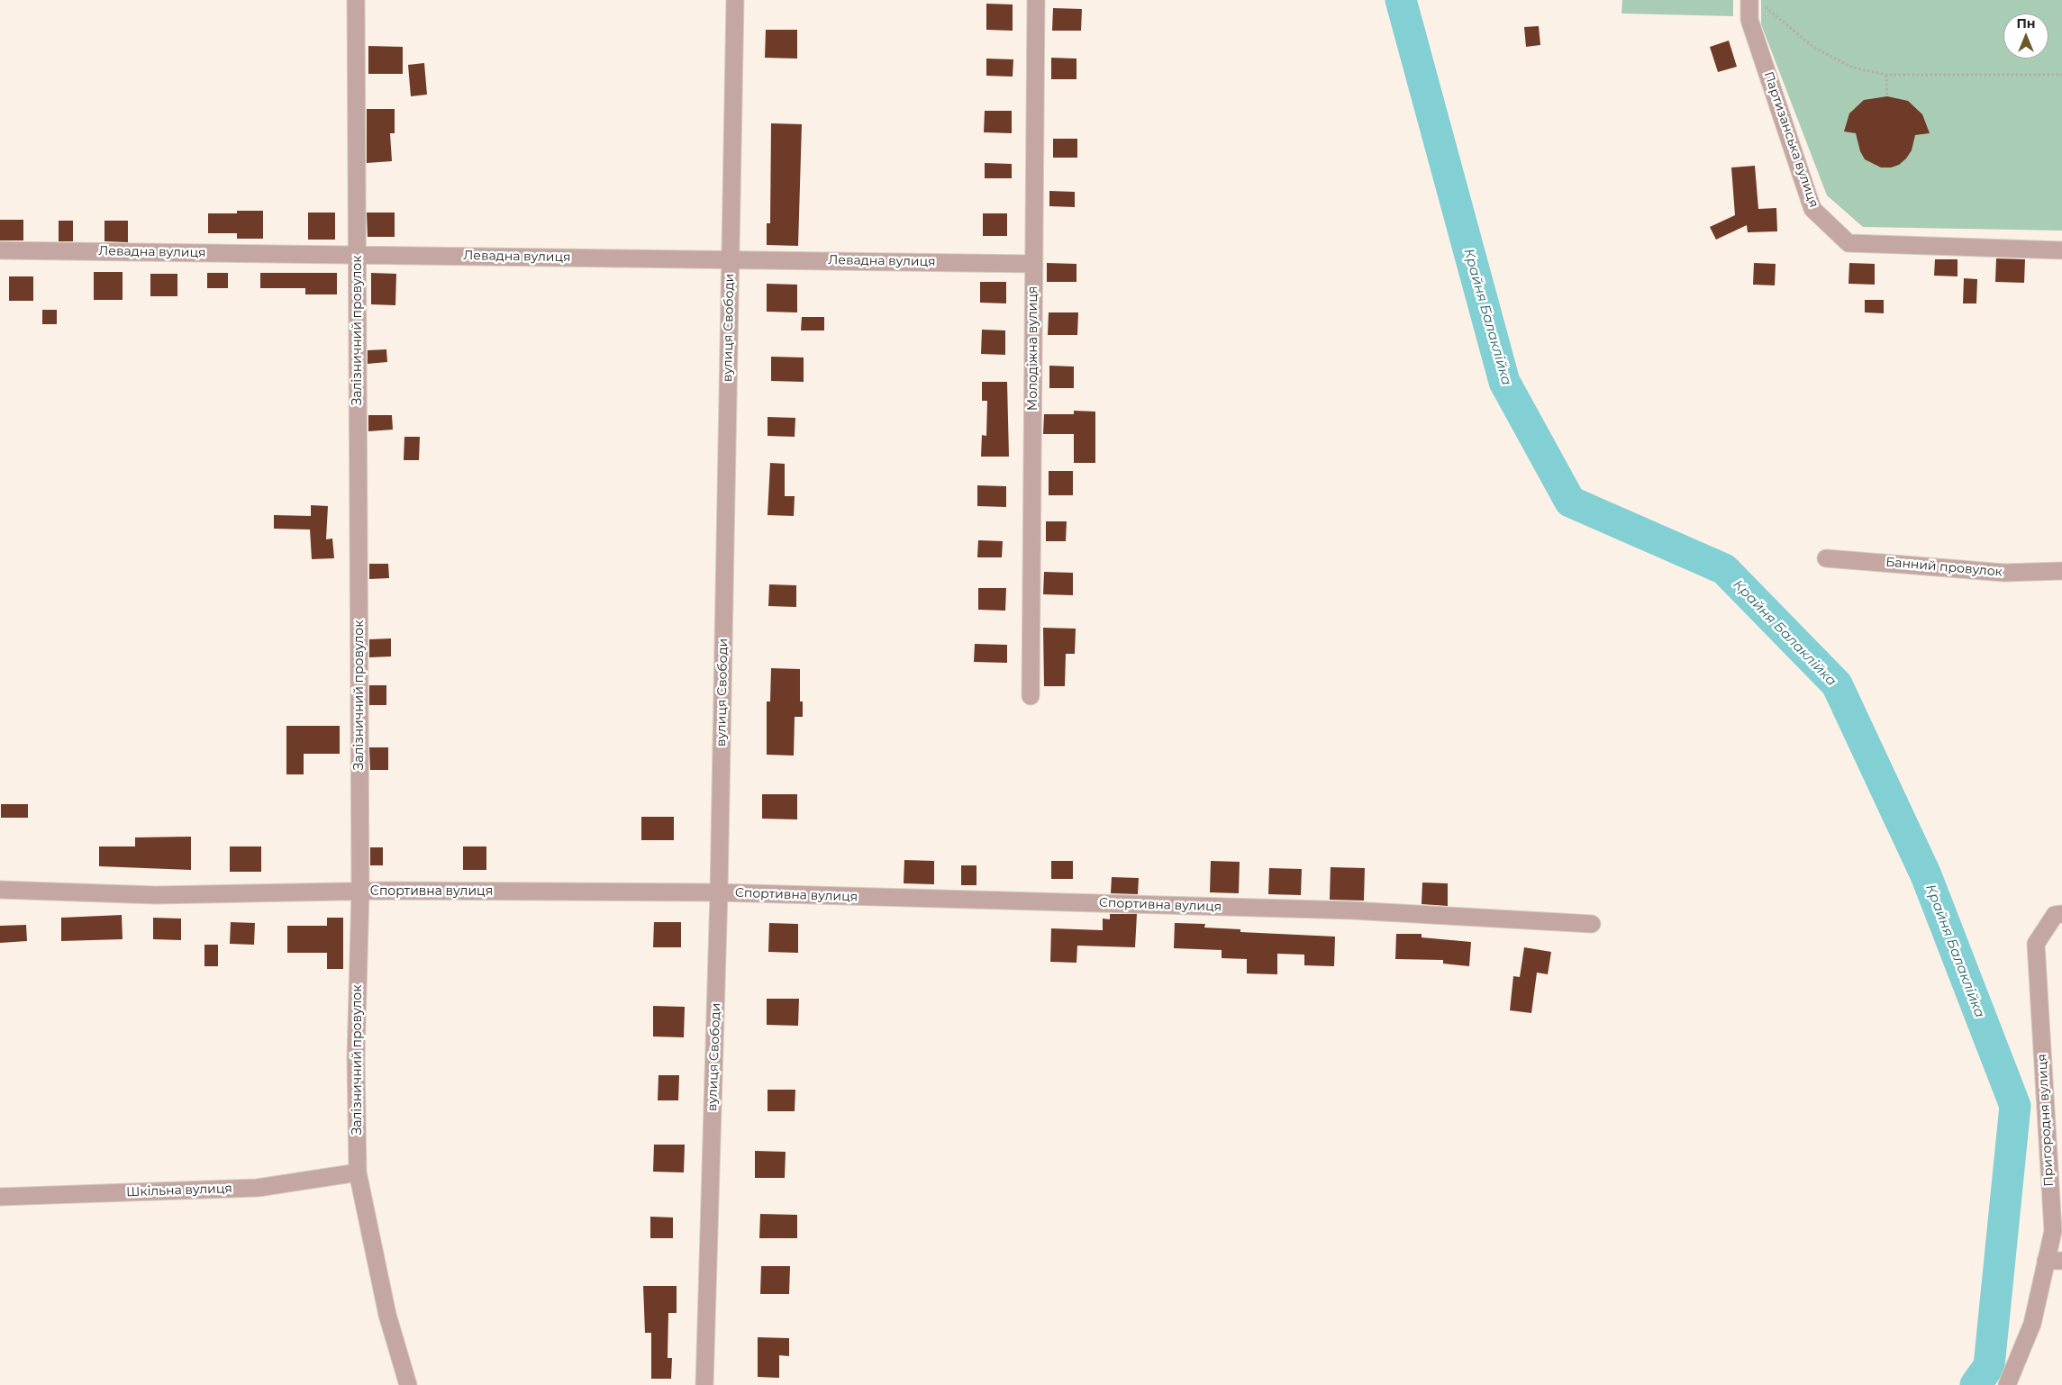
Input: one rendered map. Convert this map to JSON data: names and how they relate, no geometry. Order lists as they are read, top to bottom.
{
  "streets": {
    "street": [
      "Партизанська вулиця",
      "Левадна вулиця",
      "вулиця Свободи",
      "Залізничний провулок",
      "Молодіжна вулиця",
      "Банний провулок",
      "Спортивна вулиця",
      "Пригородня вулиця",
      "Шкільна вулиця"
    ]
  },
  "crossings": [
    ["Левадна вулиця", "вулиця Свободи"],
    ["Левадна вулиця", "Залізничний провулок"],
    ["Левадна вулиця", "Молодіжна вулиця"],
    ["вулиця Свободи", "Спортивна вулиця"],
    ["Залізничний провулок", "Спортивна вулиця"],
    ["Залізничний провулок", "Шкільна вулиця"]
  ],
  "water": ["Крайня Балаклійка"],
  "north": "top"
}
